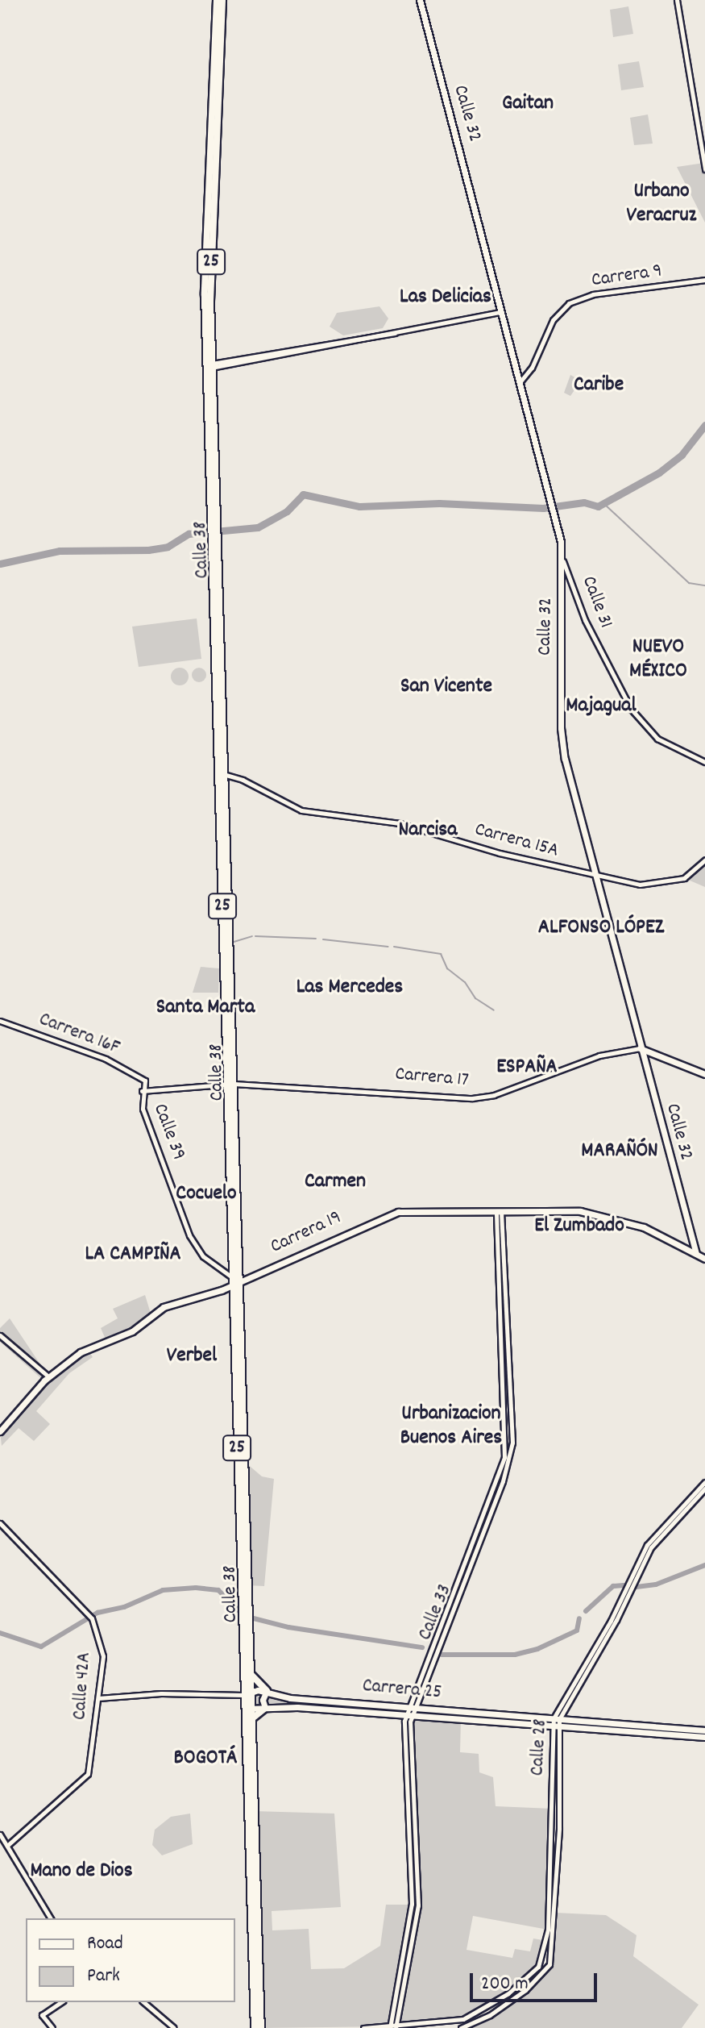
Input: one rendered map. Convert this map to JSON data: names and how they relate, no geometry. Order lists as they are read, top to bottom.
{
  "streets": {
    "highway": ["25", "Calle 38"],
    "main road": ["Calle 32", "Carrera 19", "Carrera 25"],
    "street": [
      "Carrera 9",
      "Calle 31",
      "Carrera 15A",
      "Carrera 16F",
      "Carrera 17",
      "Calle 39",
      "Calle 33",
      "Calle 42A",
      "Calle 28"
    ]
  },
  "crossings": [
    ["Calle 32", "Carrera 9"],
    ["Calle 32", "Calle 31"],
    ["Calle 32", "Carrera 15A"],
    ["Calle 32", "Carrera 17"],
    ["Calle 32", "Carrera 19"],
    ["Calle 38", "Carrera 15A"],
    ["Calle 38", "Carrera 17"],
    ["Calle 38", "Calle 39"],
    ["Calle 38", "Carrera 19"],
    ["Calle 38", "Carrera 25"],
    ["Carrera 16F", "Calle 39"],
    ["Carrera 17", "Calle 39"],
    ["Calle 39", "Carrera 19"],
    ["Carrera 19", "Calle 33"],
    ["Calle 33", "Carrera 25"],
    ["Calle 33", "Calle 28"],
    ["Calle 42A", "Carrera 25"],
    ["Carrera 25", "Calle 28"]
  ],
  "districts": [
    "Gaitan",
    "Urbano Veracruz",
    "Las Delicias",
    "Caribe",
    "NUEVO MÉXICO",
    "San Vicente",
    "Majagual",
    "Narcisa",
    "ALFONSO LÓPEZ",
    "Las Mercedes",
    "Santa Marta",
    "ESPAÑA",
    "MARAÑÓN",
    "Carmen",
    "Cocuelo",
    "El Zumbado",
    "LA CAMPIÑA",
    "Verbel",
    "Urbanizacion Buenos Aires",
    "BOGOTÁ",
    "Mano de Dios"
  ],
  "legend": ["Road", "Park"],
  "scale_bar": "200 m"
}
